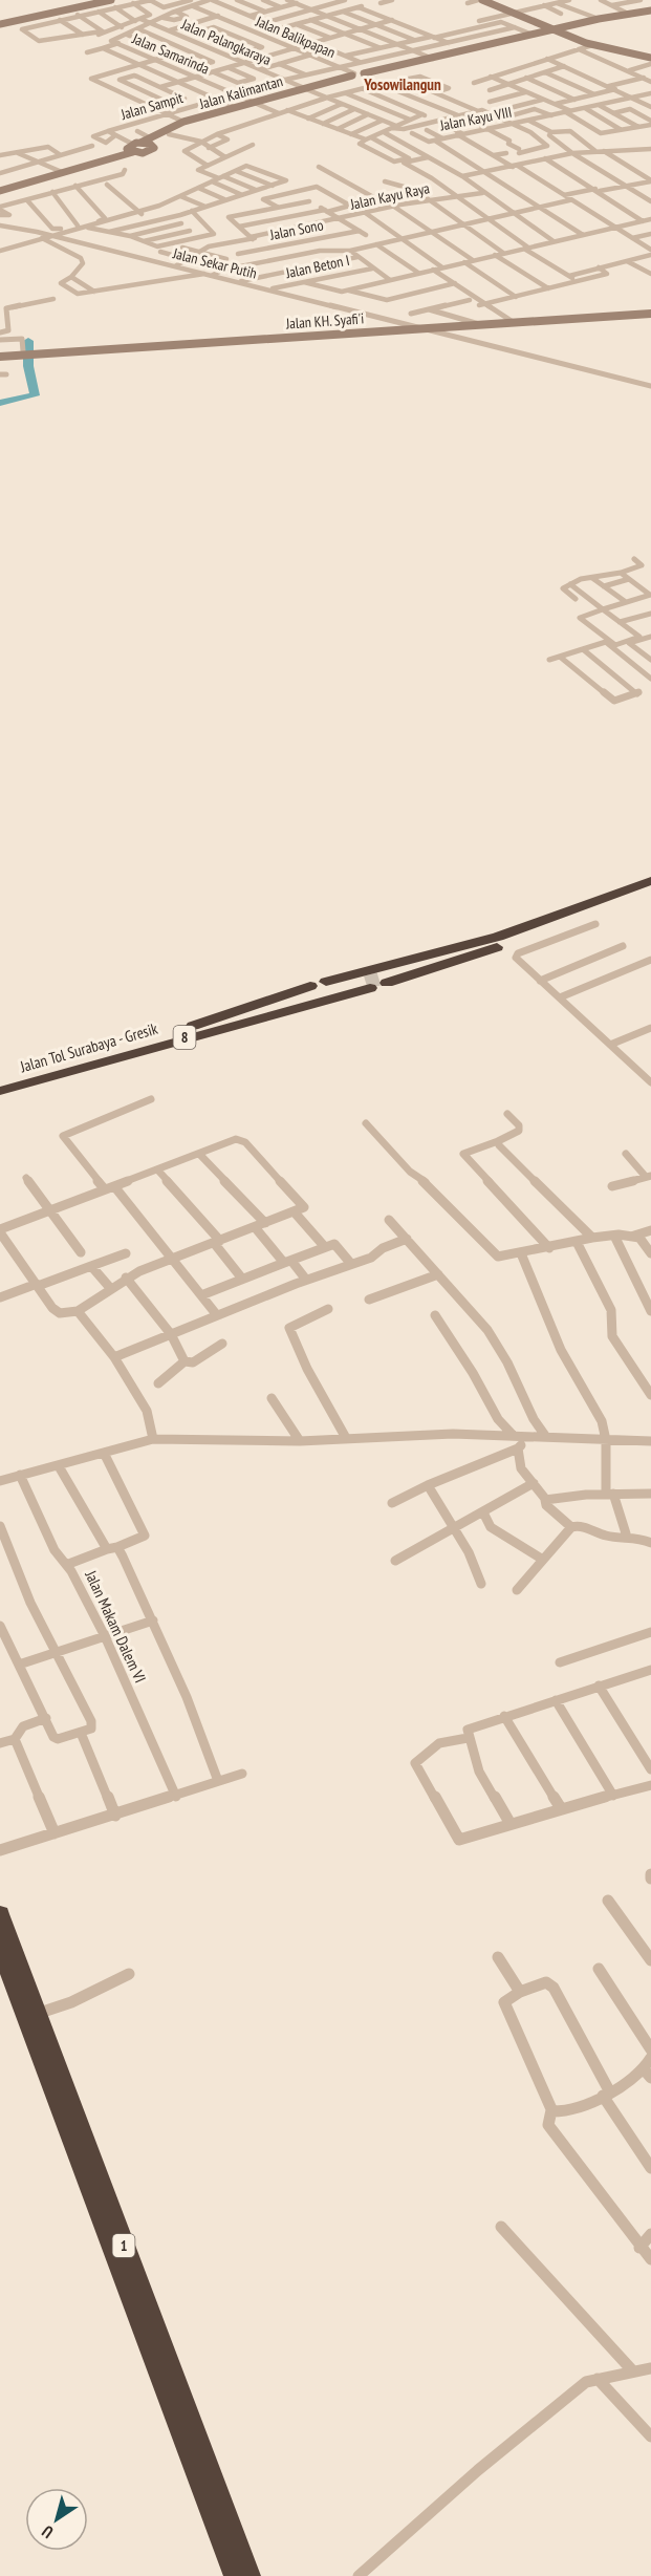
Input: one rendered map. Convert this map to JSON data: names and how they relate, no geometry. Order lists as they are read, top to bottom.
{
  "streets": {
    "highway": ["8", "Jalan Tol Surabaya - Gresik", "1"],
    "main road": ["Jalan Kalimantan", "Jalan KH. Syafi'i"],
    "street": [
      "Jalan Balikpapan",
      "Jalan Palangkaraya",
      "Jalan Samarinda",
      "Jalan Sampit",
      "Jalan Kayu VIII",
      "Jalan Kayu Raya",
      "Jalan Sono",
      "Jalan Sekar Putih",
      "Jalan Beton I",
      "Jalan Makam Dalem VI"
    ]
  },
  "crossings": [
    ["Jalan Balikpapan", "Jalan Kalimantan"],
    ["Jalan Balikpapan", "Jalan Sampit"],
    ["Jalan Palangkaraya", "Jalan Kalimantan"],
    ["Jalan Palangkaraya", "Jalan Sampit"],
    ["Jalan Samarinda", "Jalan Kalimantan"],
    ["Jalan Samarinda", "Jalan Sampit"],
    ["Jalan Sekar Putih", "Jalan Beton I"],
    ["Jalan Sekar Putih", "Jalan KH. Syafi'i"]
  ],
  "districts": ["Yosowilangun"],
  "north": "bottom left"
}
